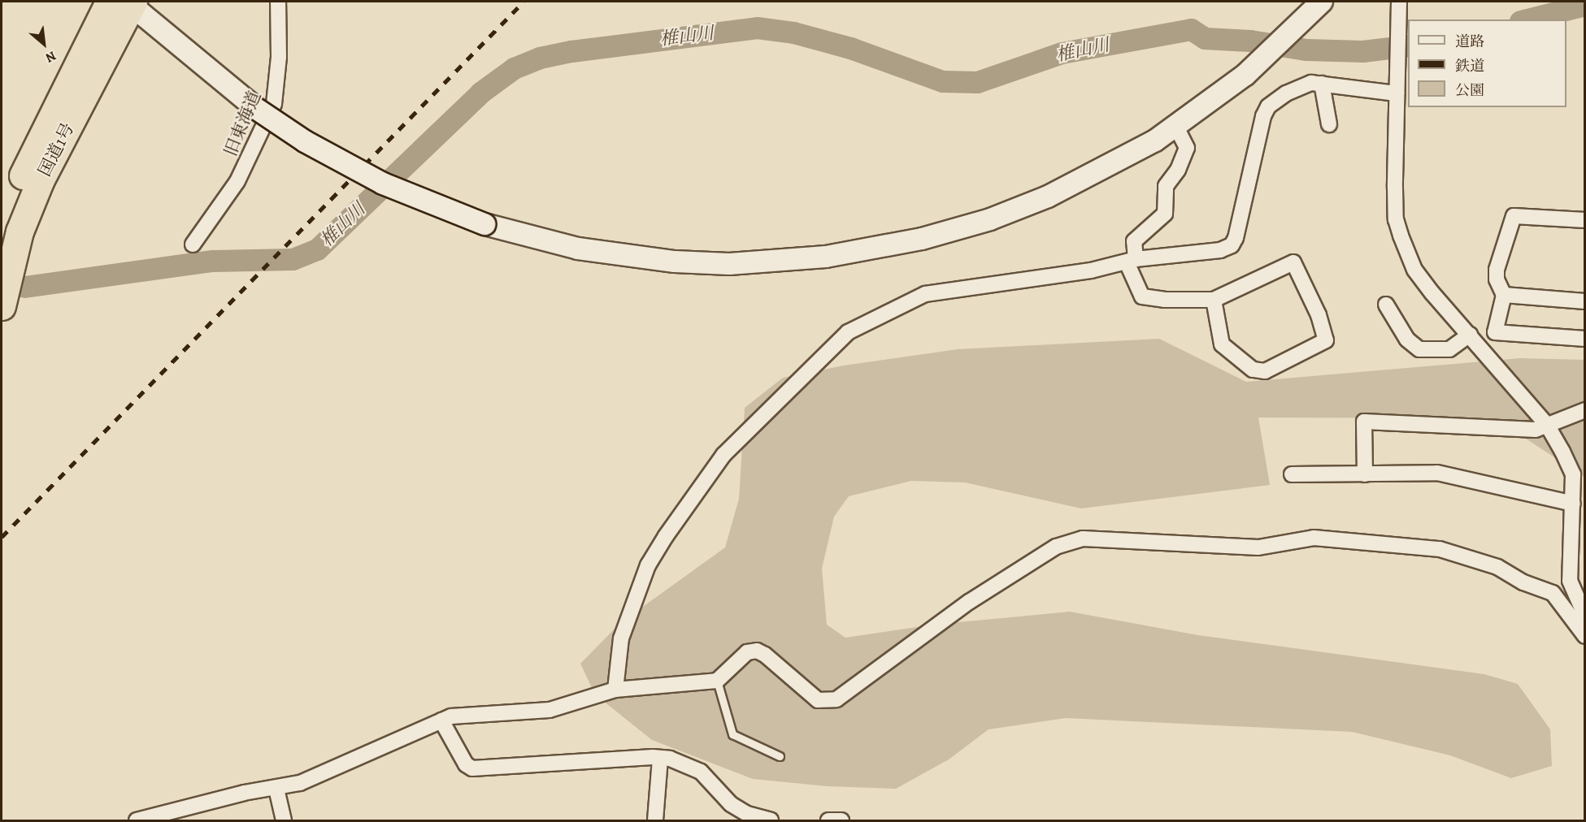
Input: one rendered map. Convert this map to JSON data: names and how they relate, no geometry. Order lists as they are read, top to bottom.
{
  "streets": {
    "highway": ["国道1号"],
    "street": ["旧東海道"]
  },
  "water": ["椎山川"],
  "legend": ["道路", "鉄道", "公園"],
  "north": "bottom right"
}
